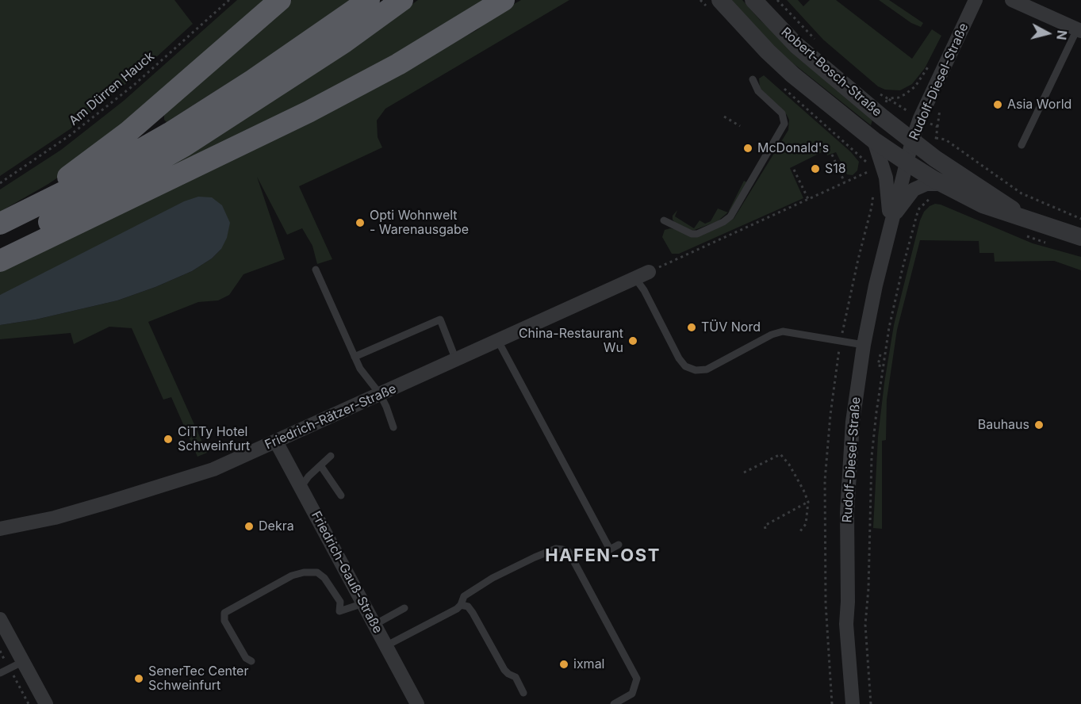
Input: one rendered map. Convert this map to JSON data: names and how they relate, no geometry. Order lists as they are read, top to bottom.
{
  "streets": {
    "street": [
      "Robert-Bosch-Straße",
      "Rudolf-Diesel-Straße",
      "Friedrich-Rätzer-Straße",
      "Friedrich-Gauß-Straße"
    ],
    "path": ["Am Dürren Hauck"]
  },
  "crossings": [
    ["Robert-Bosch-Straße", "Rudolf-Diesel-Straße"],
    ["Friedrich-Rätzer-Straße", "Friedrich-Gauß-Straße"]
  ],
  "districts": ["HAFEN-OST"],
  "places": [
    "Asia World",
    "McDonald's",
    "S18",
    "Opti Wohnwelt - Warenausgabe",
    "TÜV Nord",
    "China-Restaurant Wu",
    "Bauhaus",
    "CiTTy Hotel Schweinfurt",
    "Dekra",
    "ixmal",
    "SenerTec Center Schweinfurt"
  ],
  "north": "right"
}
